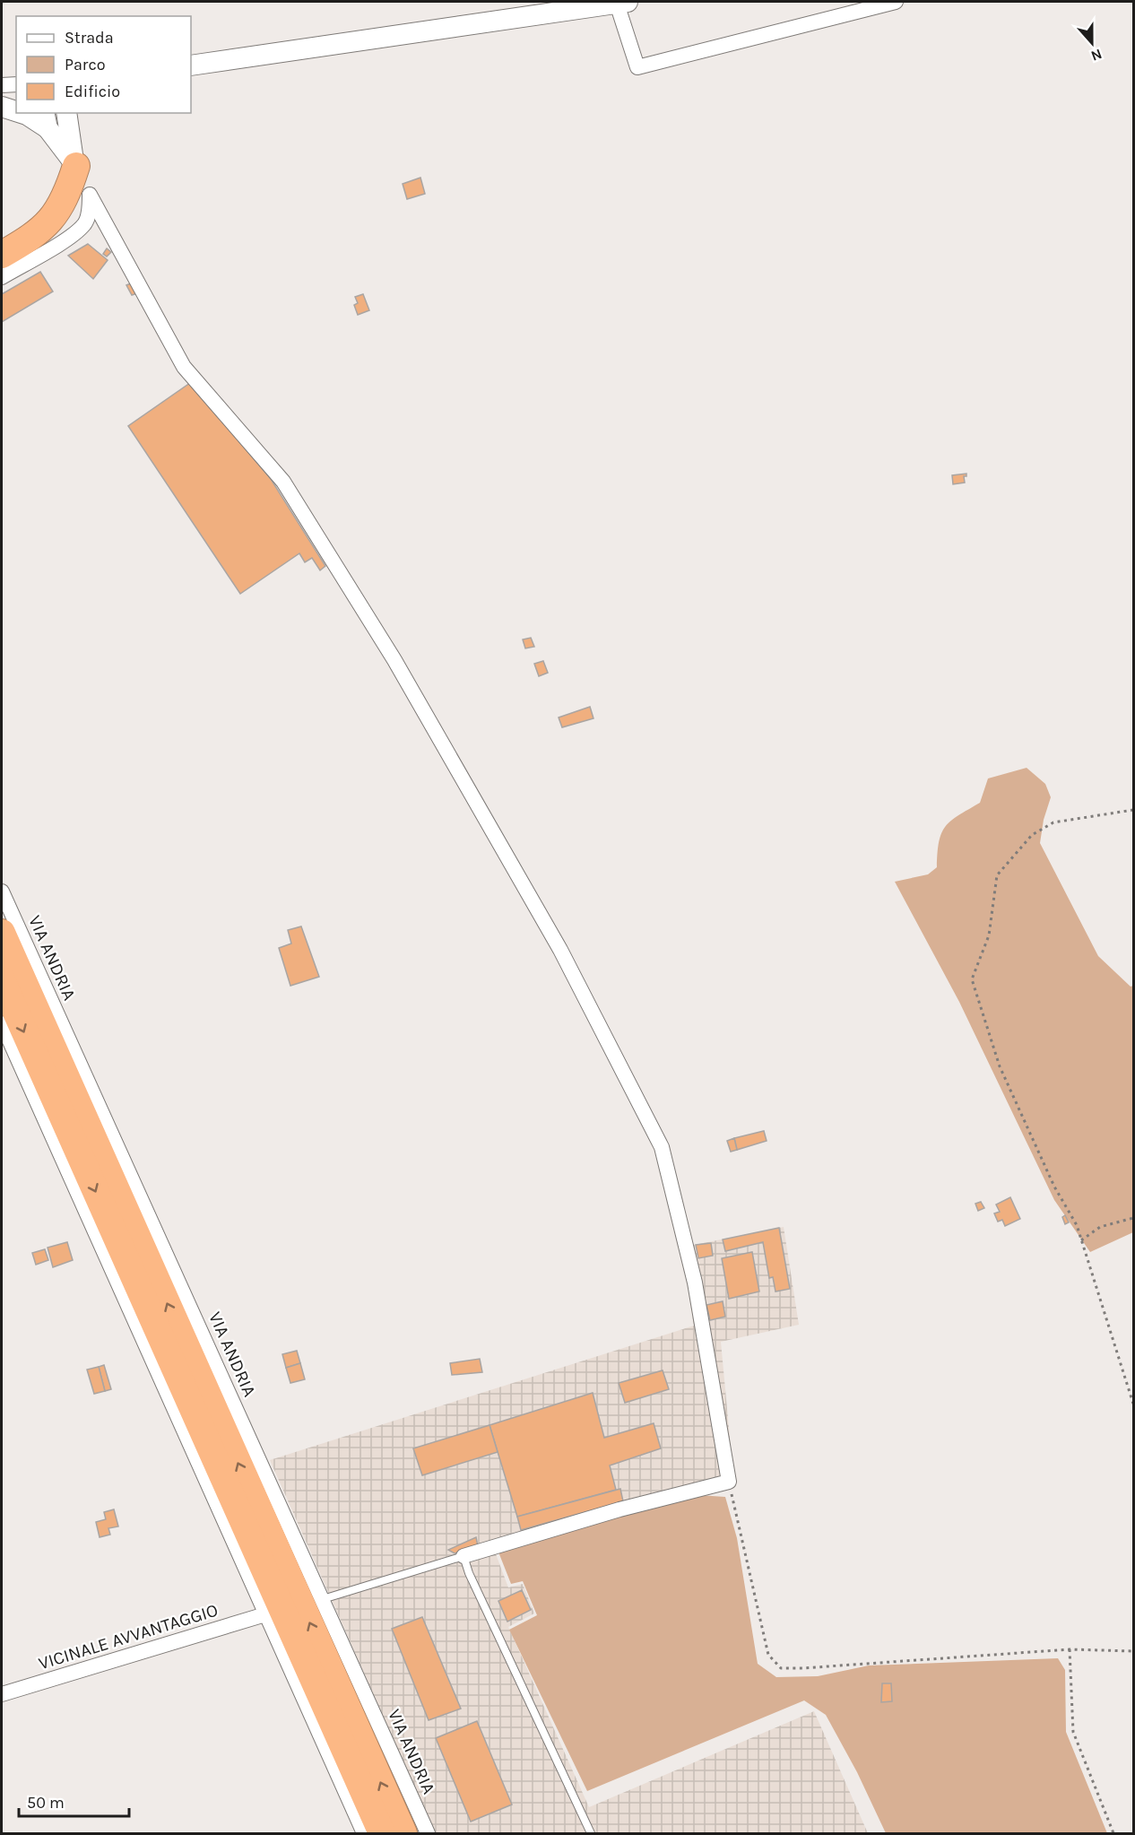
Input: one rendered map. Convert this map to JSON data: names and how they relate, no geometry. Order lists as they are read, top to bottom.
{
  "streets": {
    "street": ["VIA ANDRIA", "VICINALE AVVANTAGGIO"]
  },
  "legend": ["Strada", "Parco", "Edificio"],
  "scale_bar": "50 m",
  "north": "bottom"
}
